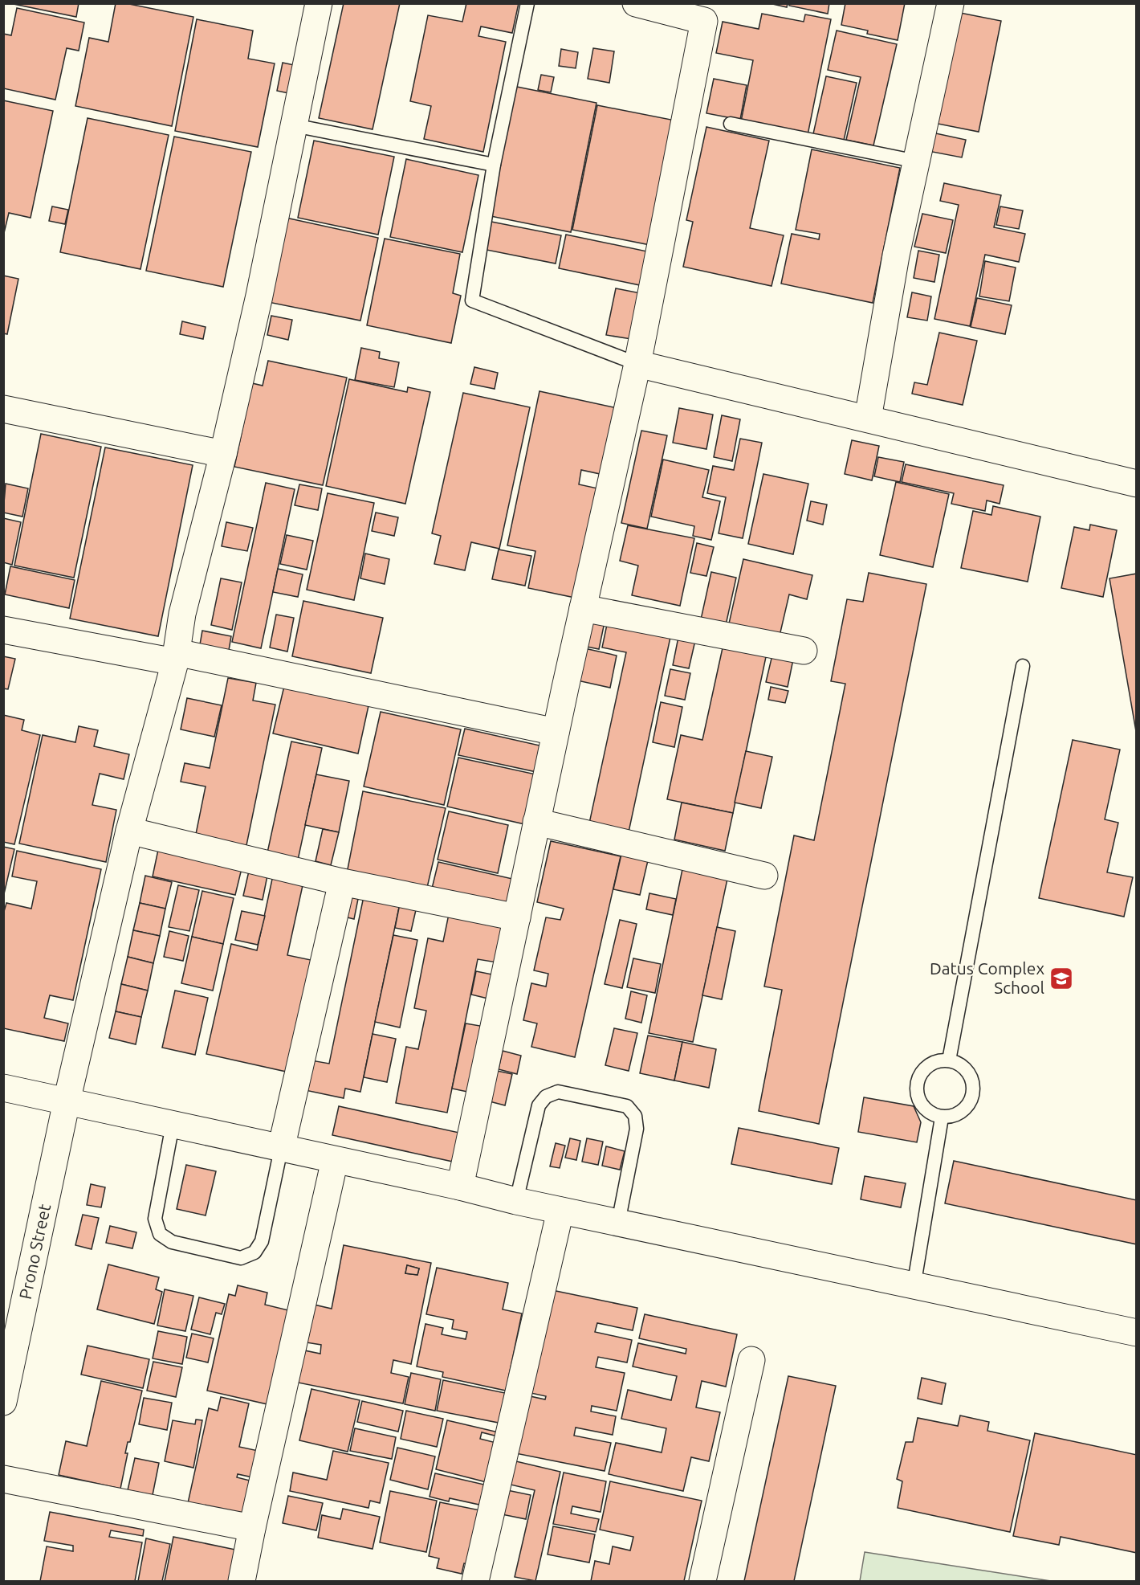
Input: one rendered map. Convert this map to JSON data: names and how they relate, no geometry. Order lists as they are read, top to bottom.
{
  "streets": {
    "street": ["Prono Street"]
  },
  "places": {
    "school or university": ["Datus Complex School"]
  }
}
